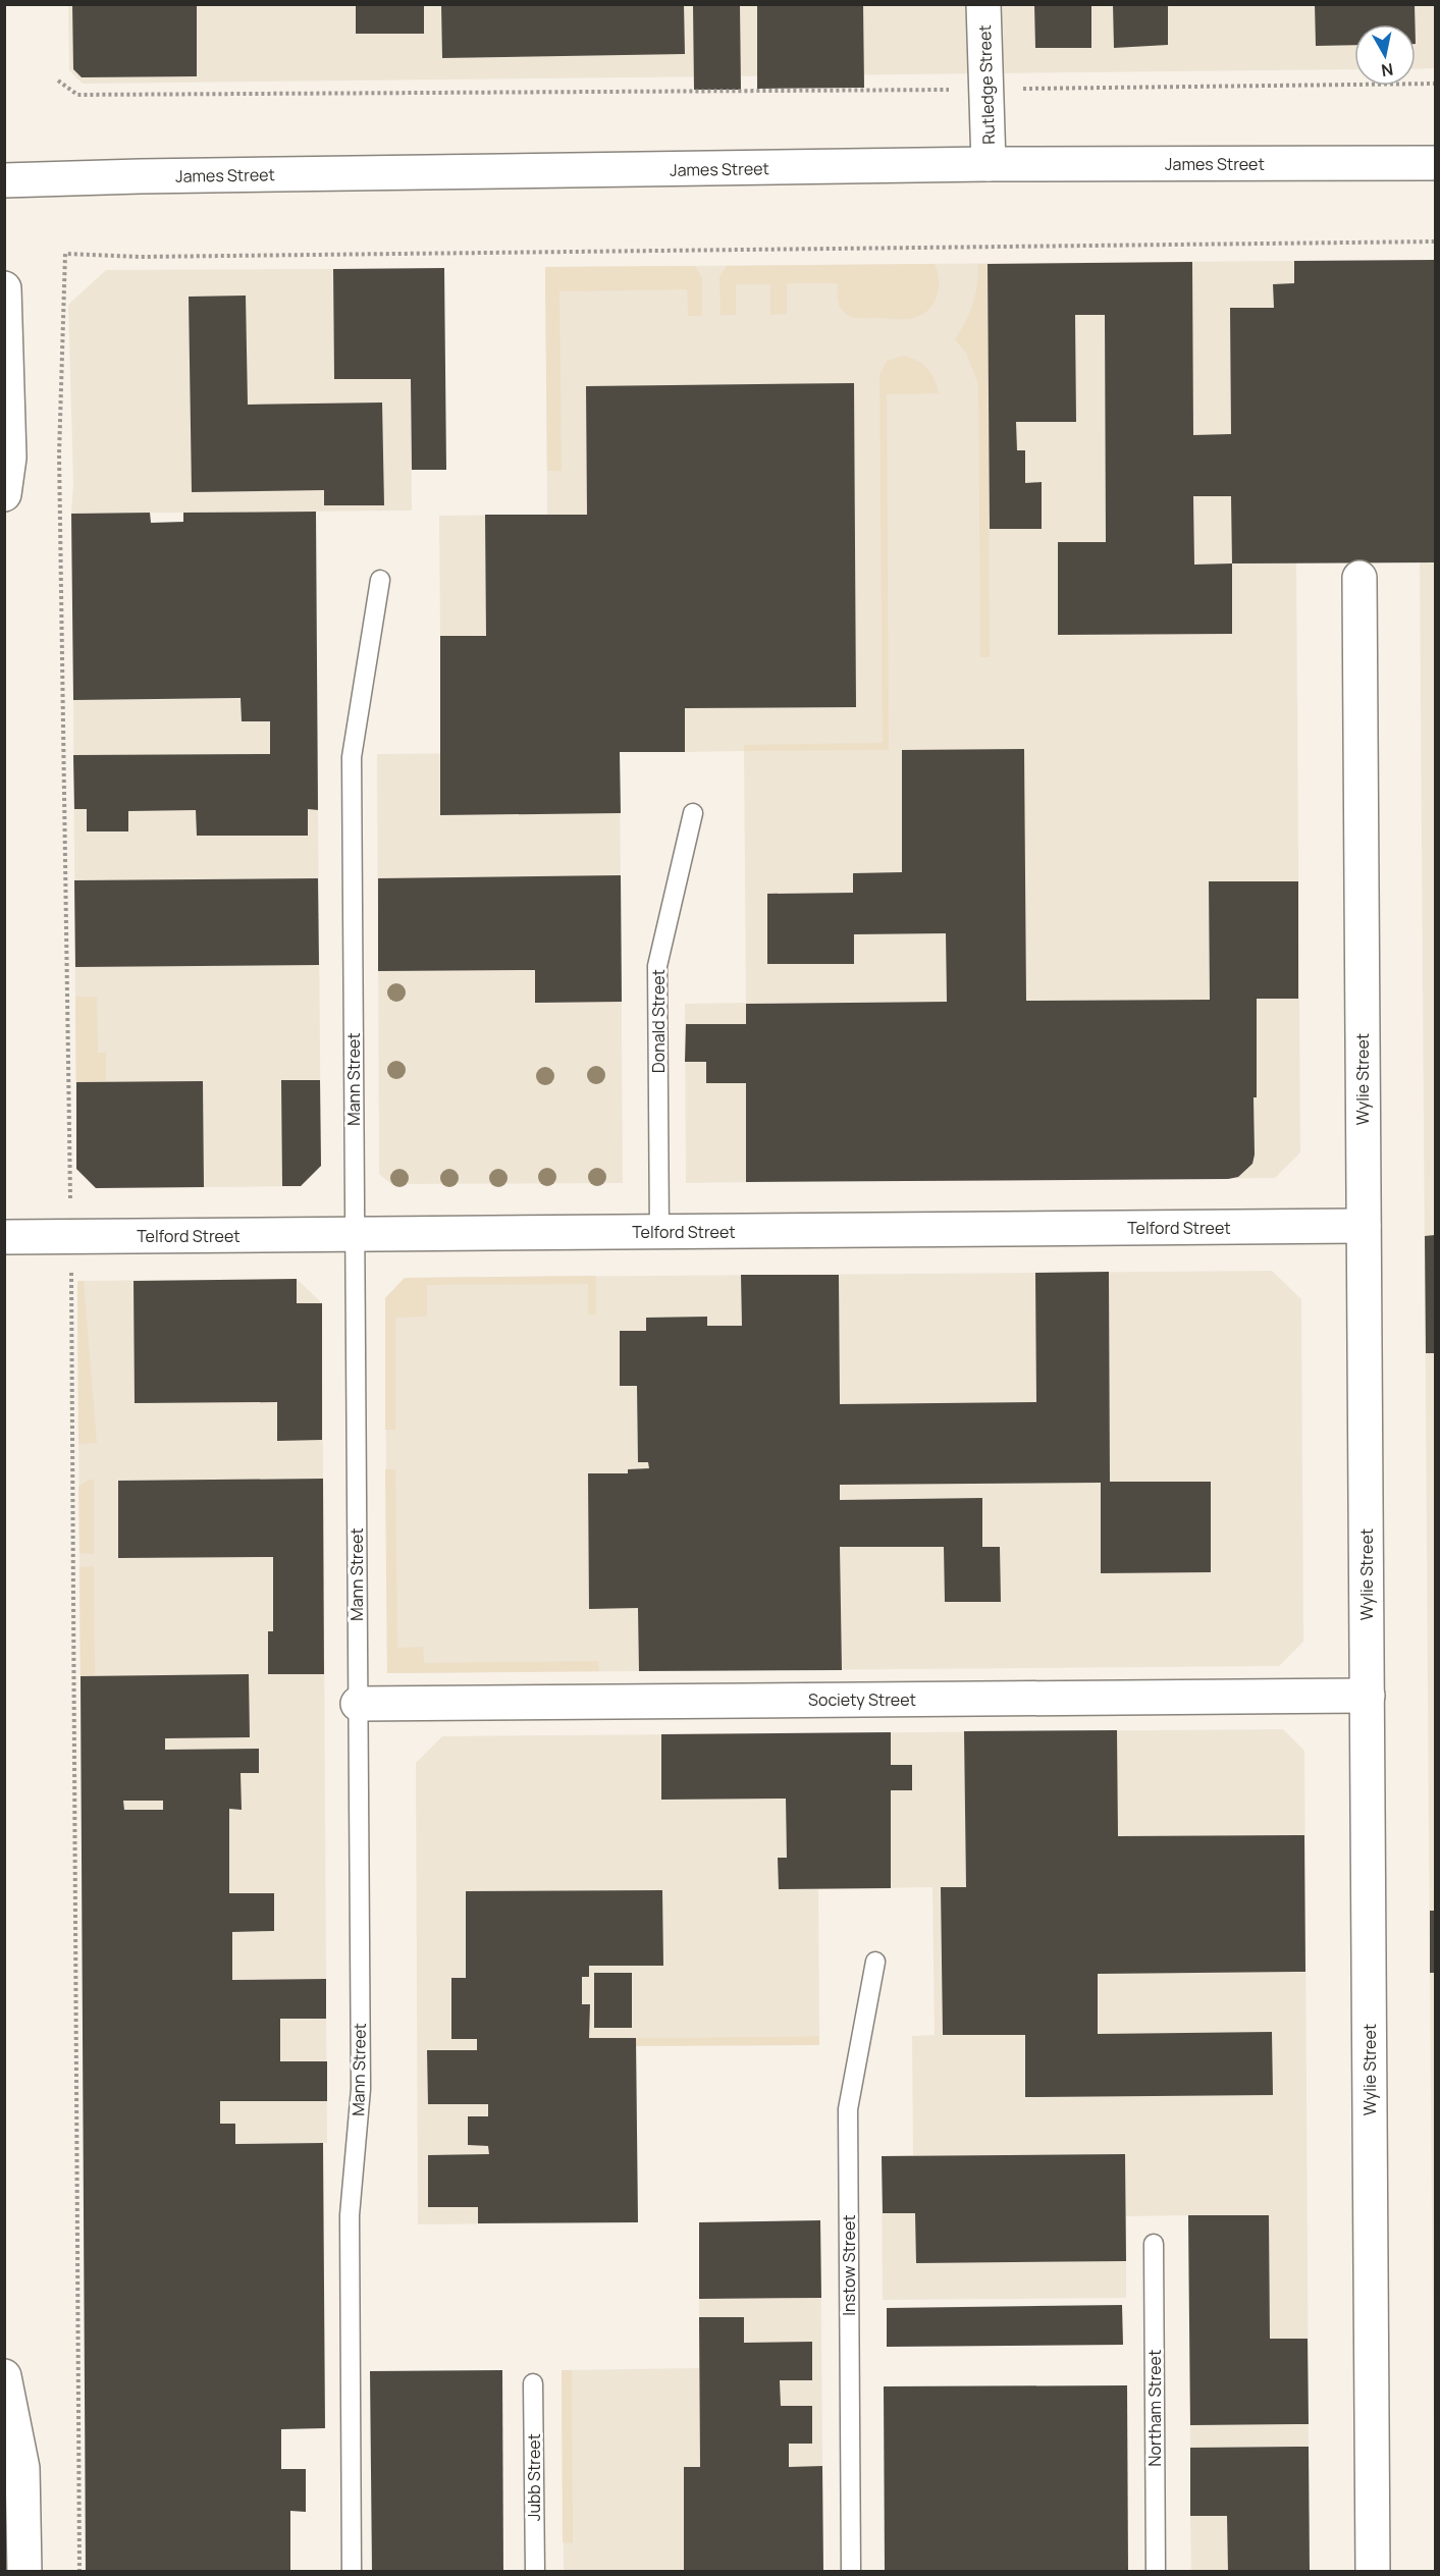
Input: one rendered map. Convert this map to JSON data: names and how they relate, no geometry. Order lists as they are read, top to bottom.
{
  "streets": {
    "main road": [
      "Rutledge Street",
      "James Street",
      "Wylie Street",
      "Telford Street",
      "Society Street"
    ],
    "lane": [
      "Donald Street",
      "Mann Street",
      "Instow Street",
      "Northam Street",
      "Jubb Street"
    ]
  },
  "crossings": [
    ["Rutledge Street", "James Street"],
    ["Donald Street", "Telford Street"],
    ["Mann Street", "Telford Street"],
    ["Mann Street", "Society Street"],
    ["Wylie Street", "Telford Street"],
    ["Wylie Street", "Society Street"]
  ],
  "north": "bottom"
}
